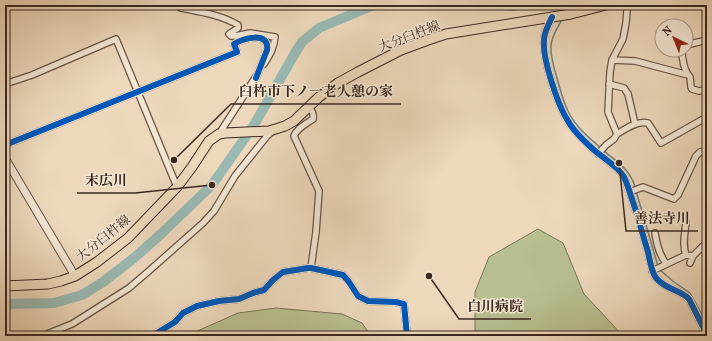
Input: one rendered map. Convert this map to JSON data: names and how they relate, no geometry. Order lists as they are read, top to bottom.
{
  "streets": {
    "main road": ["大分臼杵線"]
  },
  "places": [
    "臼杵市下ノ一老人憩の家",
    "善法寺川",
    "末広川",
    "白川病院"
  ],
  "north": "top left"
}
